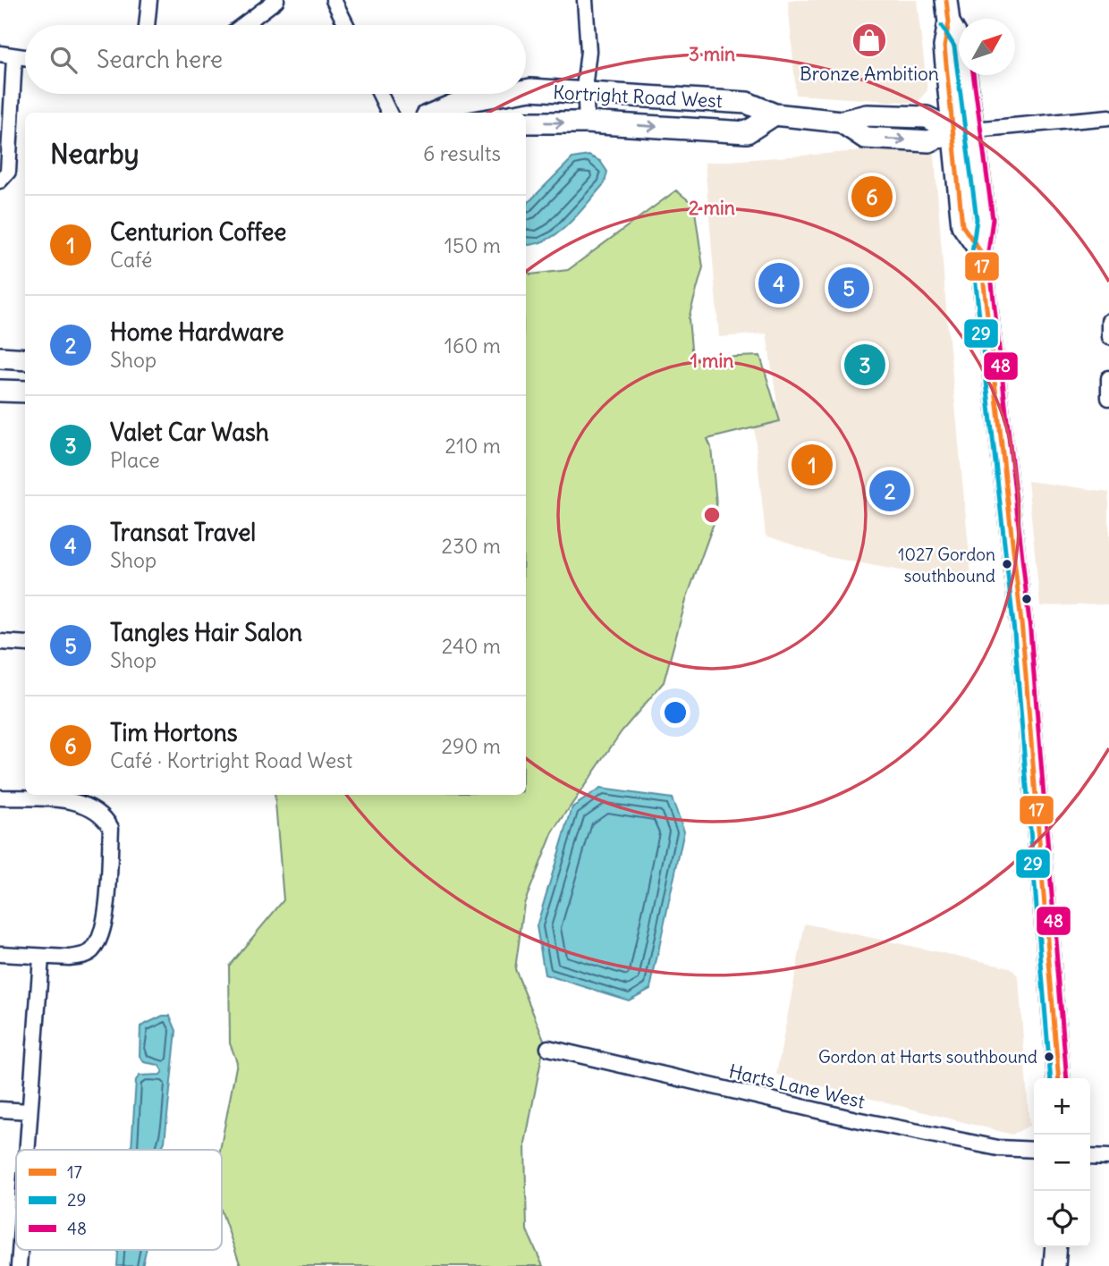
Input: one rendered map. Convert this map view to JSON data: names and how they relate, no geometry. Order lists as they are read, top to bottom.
{
  "streets": {
    "main road": ["Kortright Road West"],
    "street": ["Harts Lane West"]
  },
  "places": {
    "shop": ["Bronze Ambition"],
    "other": ["1027 Gordon southbound", "Gordon at Harts southbound"]
  },
  "lines": ["transit line 17", "transit line 29", "transit line 48"],
  "legend": ["17", "29", "48"],
  "north": "top right",
  "page": {
    "search": "Search here",
    "heading": ["Nearby", "6 results"],
    "pins": [
      "6",
      "4",
      "5",
      "3",
      "1",
      "2"
    ],
    "list": [
      {
        "mark": "1",
        "name": "Centurion Coffee",
        "note": "Café",
        "value": "150 m"
      },
      {
        "mark": "2",
        "name": "Home Hardware",
        "note": "Shop",
        "value": "160 m"
      },
      {
        "mark": "3",
        "name": "Valet Car Wash",
        "note": "Place",
        "value": "210 m"
      },
      {
        "mark": "4",
        "name": "Transat Travel",
        "note": "Shop",
        "value": "230 m"
      },
      {
        "mark": "5",
        "name": "Tangles Hair Salon",
        "note": "Shop",
        "value": "240 m"
      },
      {
        "mark": "6",
        "name": "Tim Hortons",
        "note": "Café · Kortright Road West",
        "value": "290 m"
      }
    ],
    "map_buttons": ["+", "−"]
  },
  "rings": ["3 min", "2 min", "1 min"]
}
